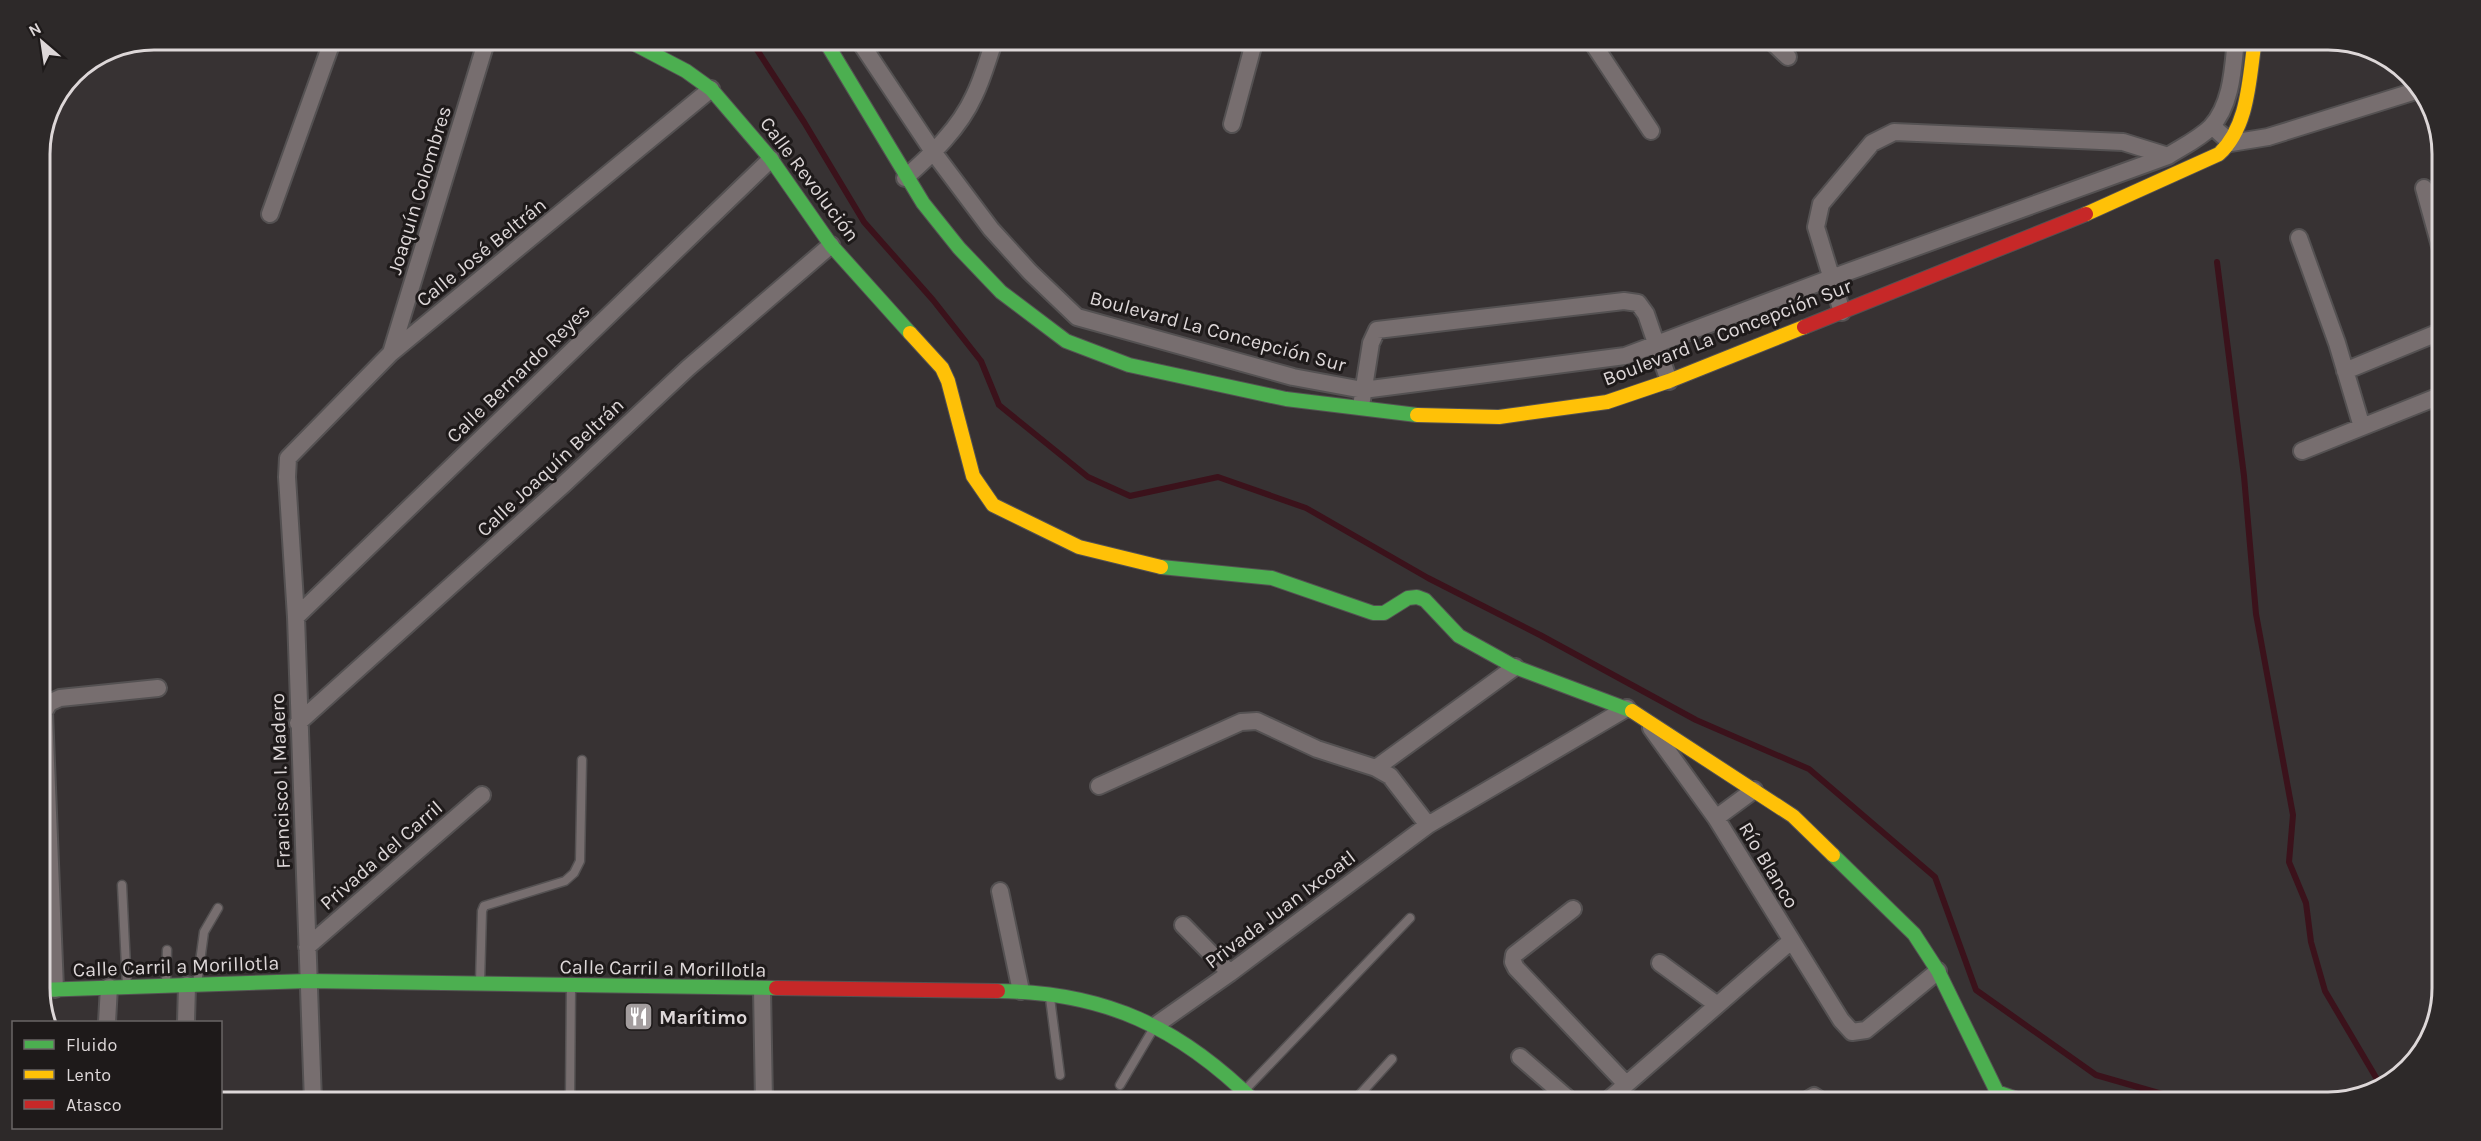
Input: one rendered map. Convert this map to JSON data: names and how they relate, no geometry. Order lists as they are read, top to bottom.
{
  "streets": {
    "street": [
      "Calle Revolución",
      "Joaquín Colombres",
      "Calle José Beltrán",
      "Boulevard La Concepción Sur",
      "Calle Bernardo Reyes",
      "Calle Joaquín Beltrán",
      "Francisco I. Madero",
      "Privada del Carril",
      "Río Blanco",
      "Privada Juan Ixcoatl",
      "Calle Carril a Morillotla"
    ]
  },
  "crossings": [
    ["Calle Revolución", "Calle José Beltrán"],
    ["Calle Revolución", "Calle Bernardo Reyes"],
    ["Calle Revolución", "Calle Joaquín Beltrán"],
    ["Joaquín Colombres", "Calle José Beltrán"],
    ["Calle José Beltrán", "Francisco I. Madero"],
    ["Calle Bernardo Reyes", "Francisco I. Madero"],
    ["Calle Joaquín Beltrán", "Francisco I. Madero"],
    ["Francisco I. Madero", "Privada del Carril"],
    ["Francisco I. Madero", "Calle Carril a Morillotla"],
    ["Privada Juan Ixcoatl", "Calle Carril a Morillotla"]
  ],
  "places": {
    "restaurant": ["Marítimo"]
  },
  "legend": ["Fluido", "Lento", "Atasco"],
  "north": "top left"
}
